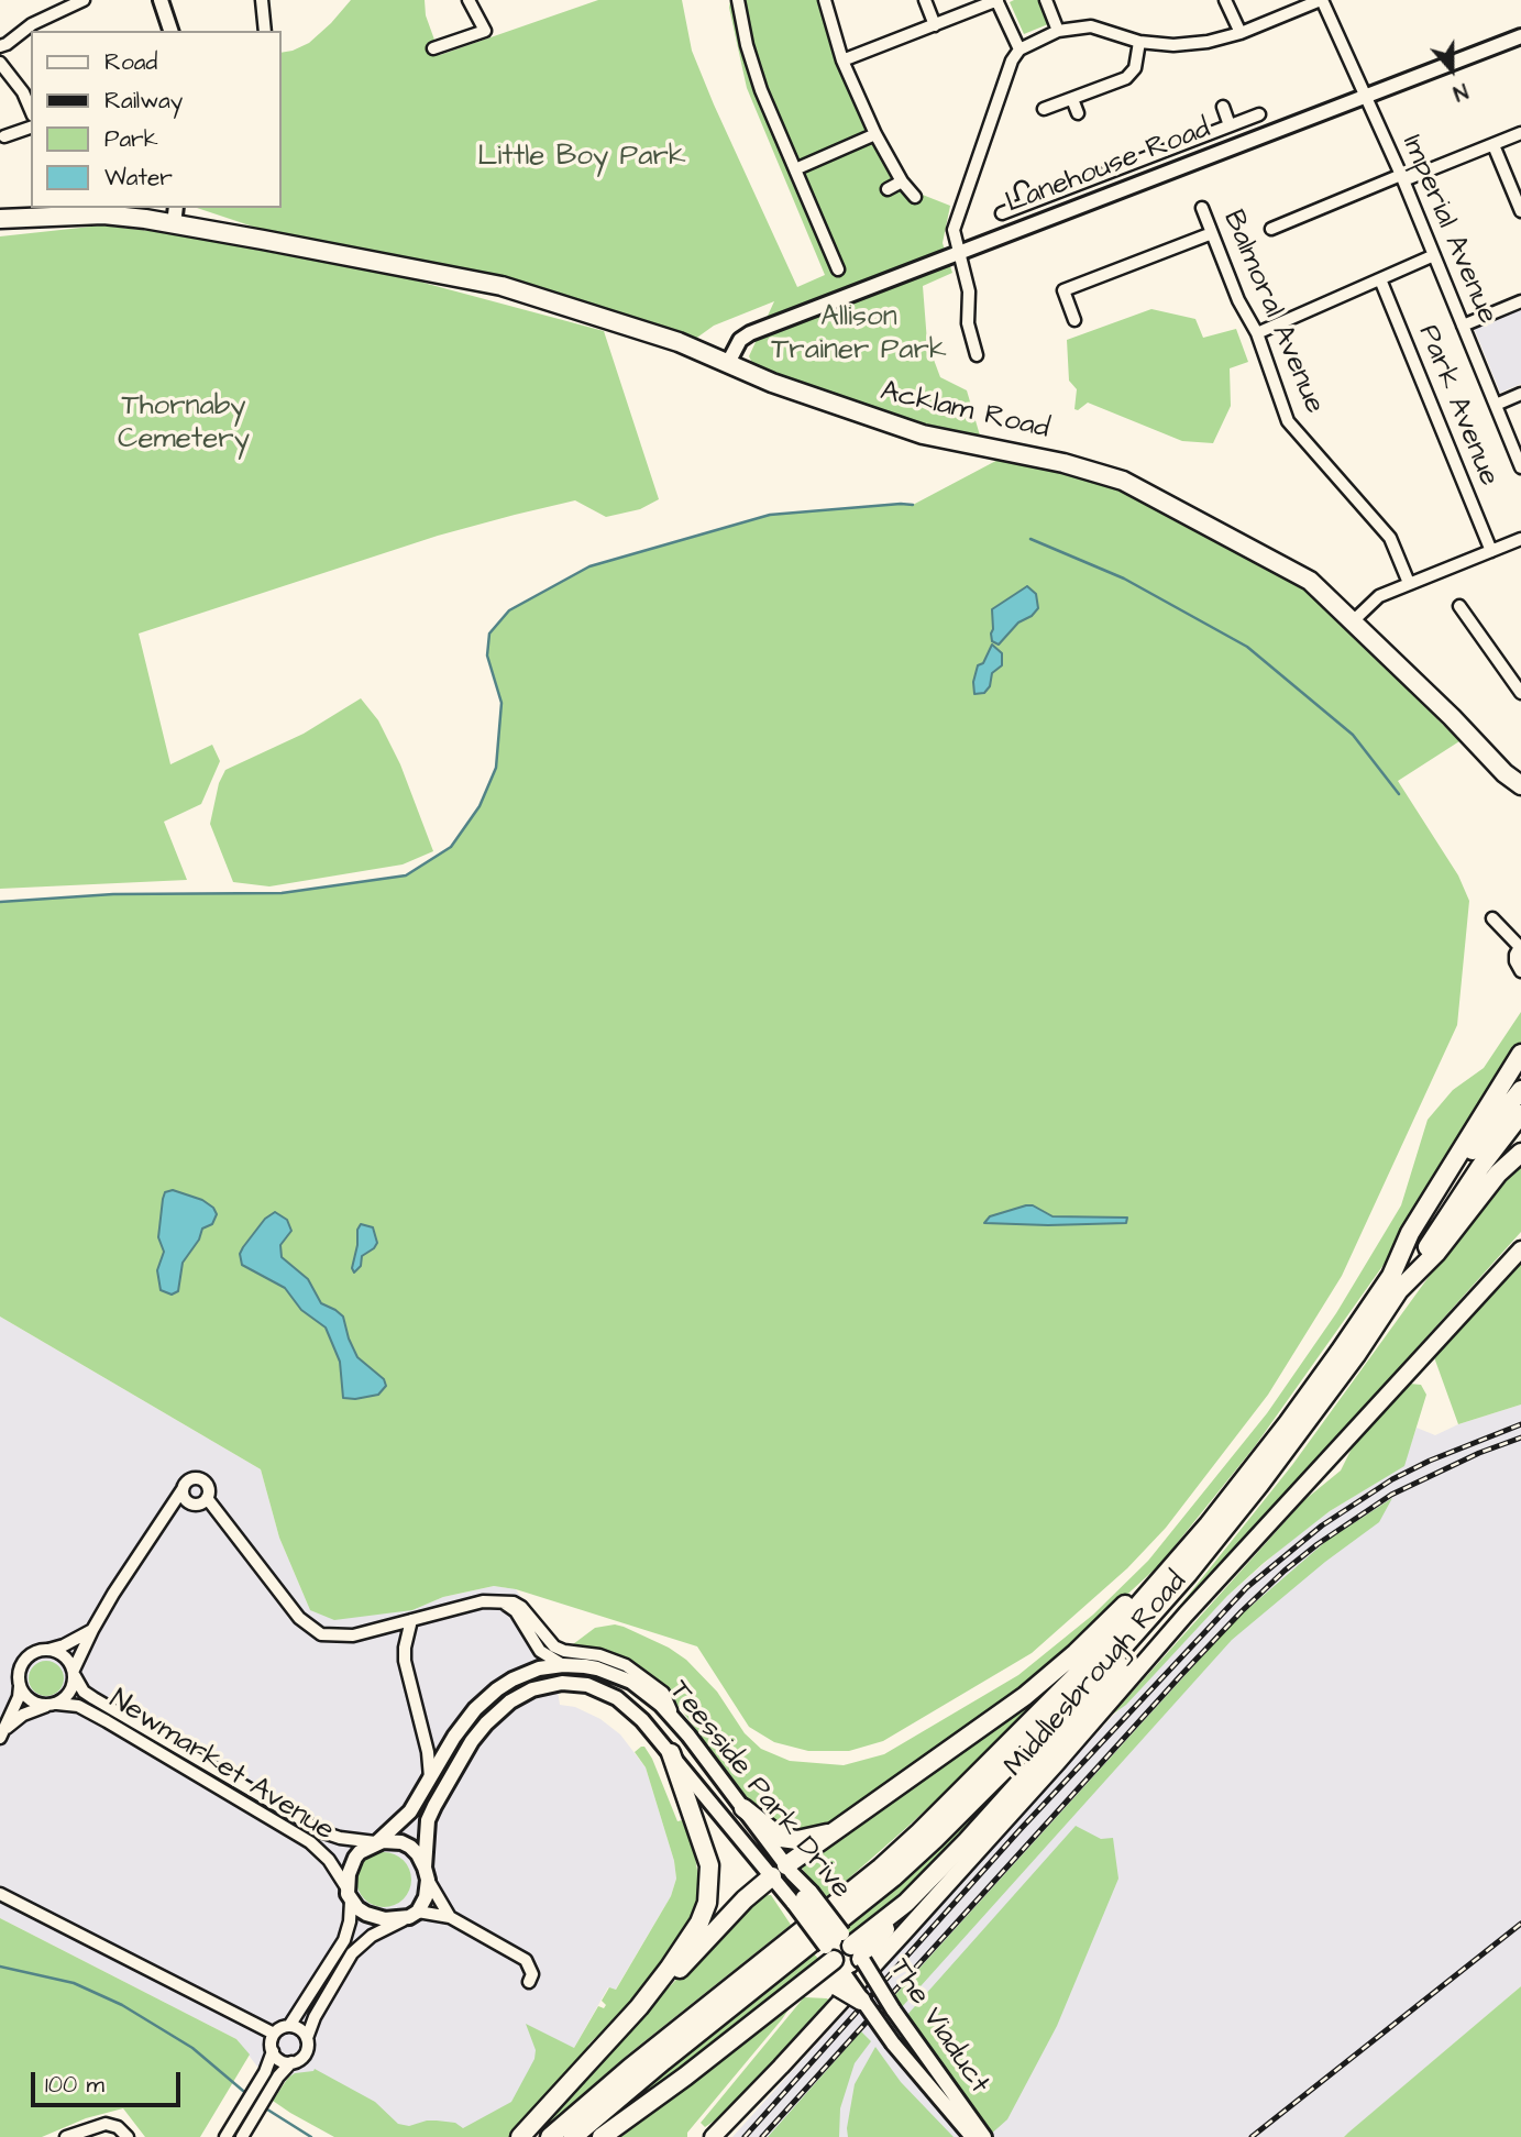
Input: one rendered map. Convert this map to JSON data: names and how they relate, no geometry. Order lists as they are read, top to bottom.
{
  "streets": {
    "main road": ["Acklam Road", "Middlesbrough Road"],
    "street": [
      "Lanehouse Road",
      "Imperial Avenue",
      "Balmoral Avenue",
      "Park Avenue",
      "Newmarket Avenue",
      "Teesside Park Drive",
      "The Viaduct"
    ]
  },
  "crossings": [
    ["Lanehouse Road", "Imperial Avenue"],
    ["Lanehouse Road", "Acklam Road"],
    ["Newmarket Avenue", "Teesside Park Drive"]
  ],
  "parks": ["Little Boy Park", "Allison Trainer Park", "Thornaby Cemetery"],
  "legend": [
    "Road",
    "Railway",
    "Park",
    "Water"
  ],
  "scale_bar": "100 m",
  "north": "bottom"
}
